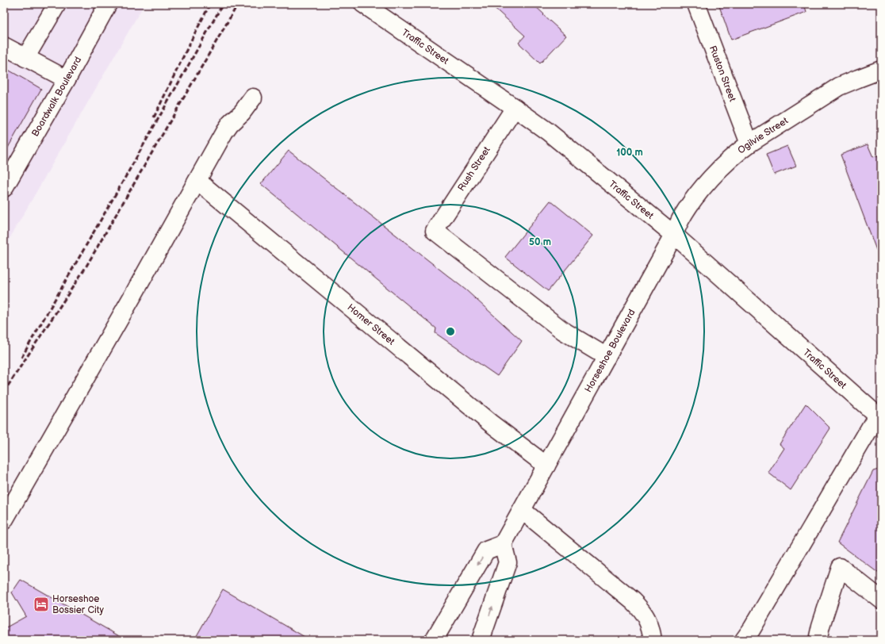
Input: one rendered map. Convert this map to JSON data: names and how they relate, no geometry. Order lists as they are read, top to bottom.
{
  "streets": {
    "main road": [
      "Traffic Street",
      "Ruston Street",
      "Boardwalk Boulevard",
      "Ogilvie Street",
      "Rush Street",
      "Homer Street",
      "Horseshoe Boulevard"
    ]
  },
  "crossings": [
    ["Traffic Street", "Ogilvie Street"],
    ["Traffic Street", "Rush Street"],
    ["Traffic Street", "Horseshoe Boulevard"],
    ["Ruston Street", "Ogilvie Street"],
    ["Ogilvie Street", "Horseshoe Boulevard"],
    ["Rush Street", "Horseshoe Boulevard"],
    ["Homer Street", "Horseshoe Boulevard"]
  ],
  "places": {
    "hotel": ["Horseshoe Bossier City"]
  },
  "rings": ["100 m", "50 m"]
}
